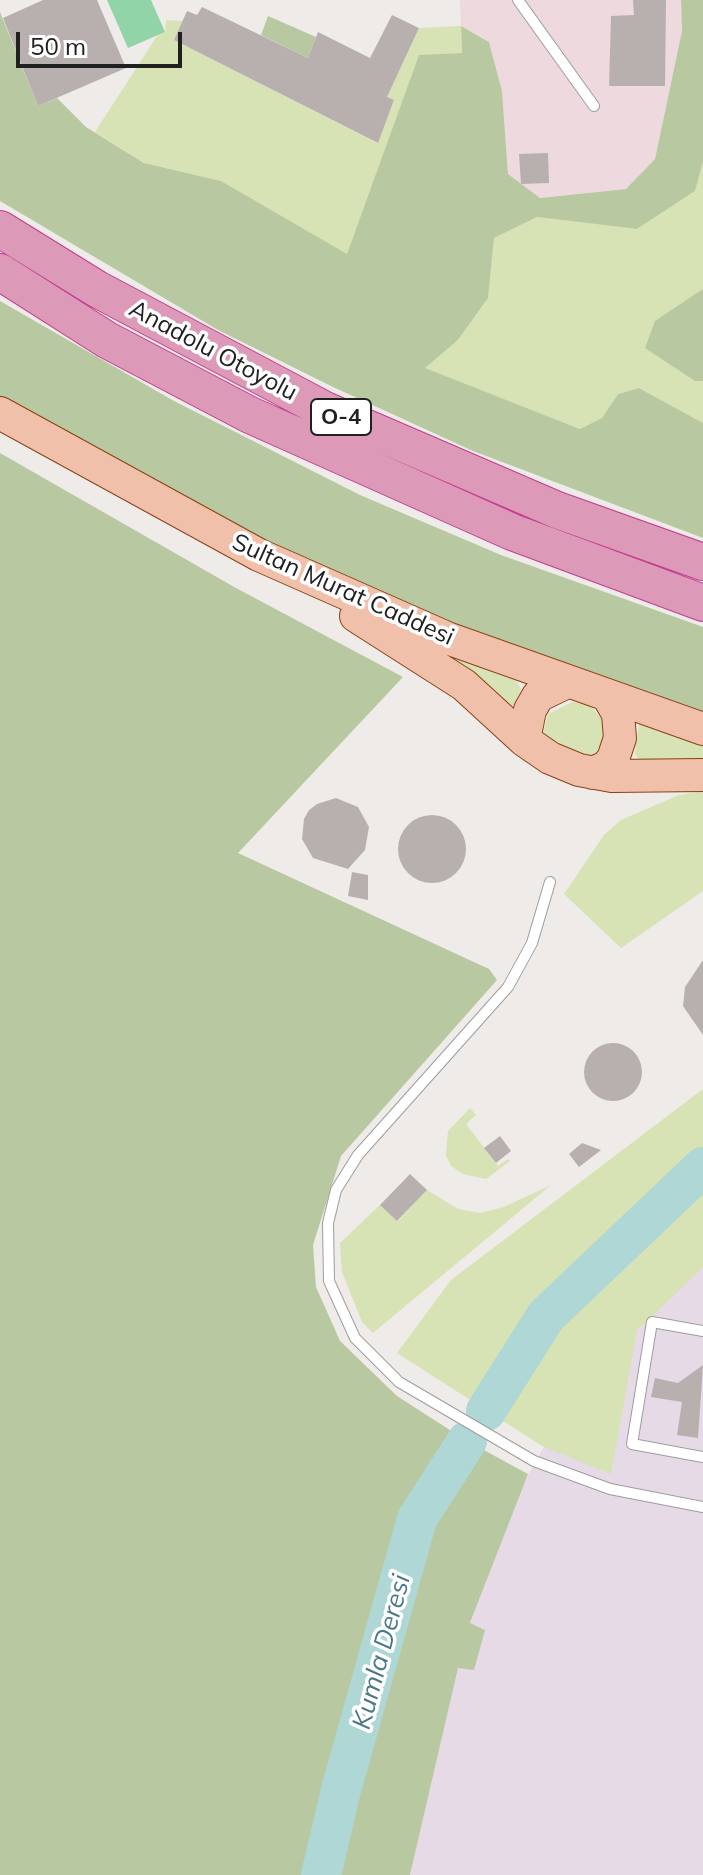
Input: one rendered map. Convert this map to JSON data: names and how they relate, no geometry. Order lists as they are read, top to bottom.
{
  "streets": {
    "highway": ["Anadolu Otoyolu", "O-4"],
    "main road": ["Sultan Murat Caddesi"]
  },
  "water": ["Kumla Deresi"],
  "scale_bar": "50 m"
}
